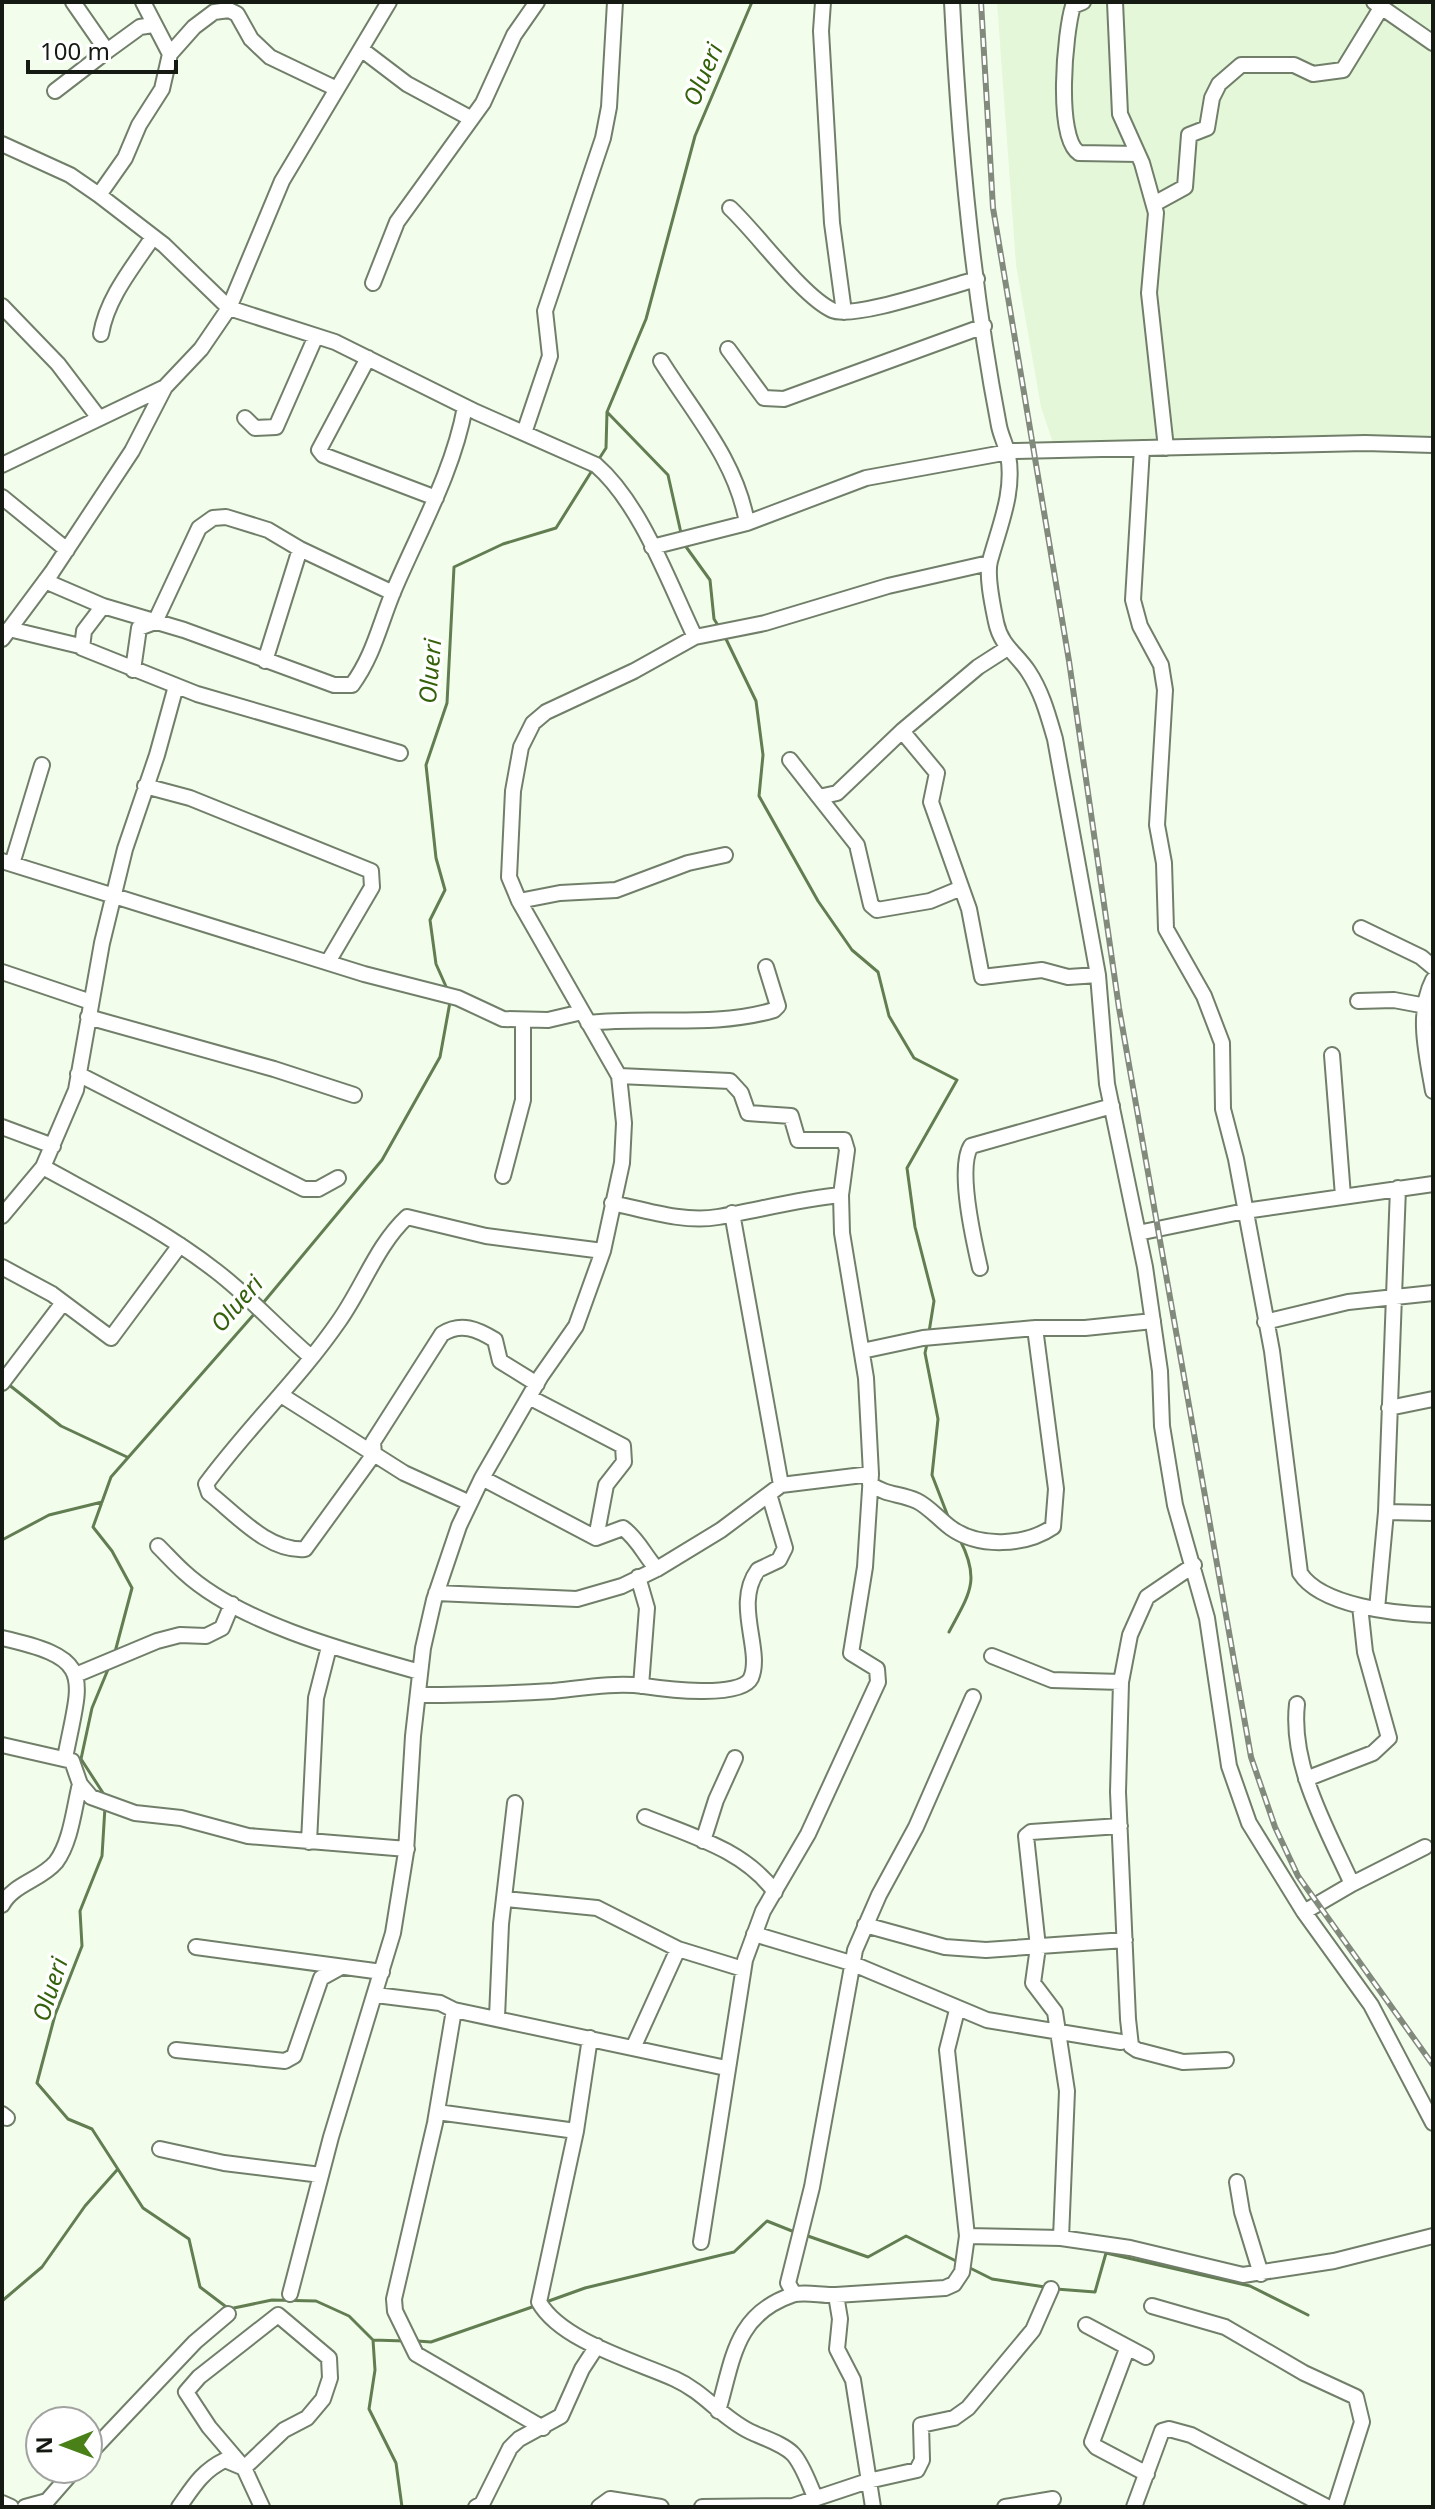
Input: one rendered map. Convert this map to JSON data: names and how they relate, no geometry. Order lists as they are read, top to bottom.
{
  "water": ["Olueri"],
  "scale_bar": "100 m",
  "north": "left"
}
